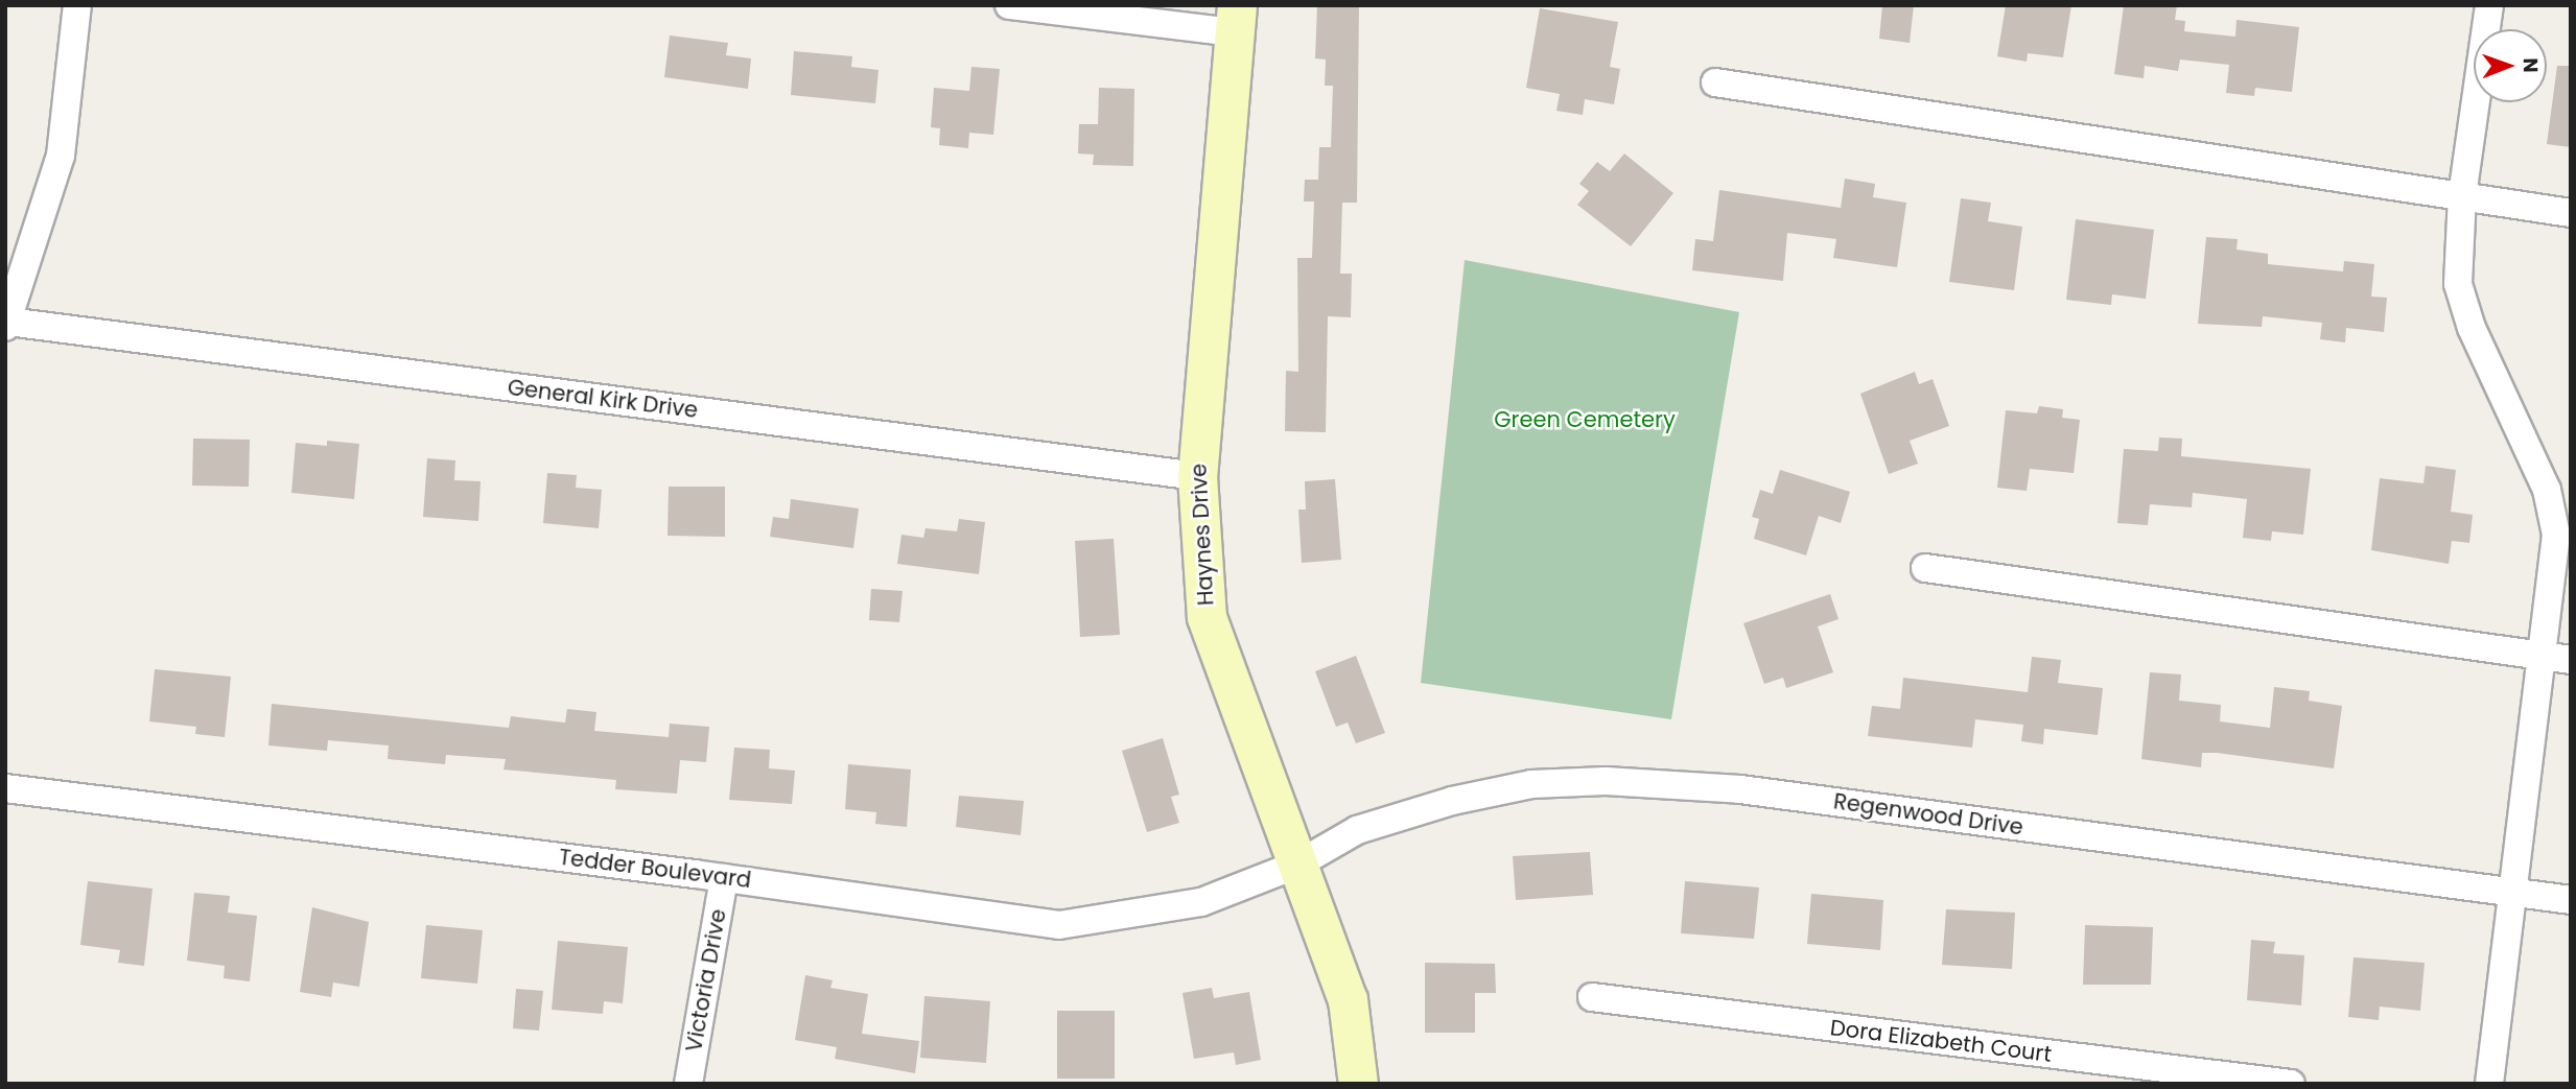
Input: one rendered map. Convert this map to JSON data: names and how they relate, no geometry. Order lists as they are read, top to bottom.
{
  "streets": {
    "street": [
      "General Kirk Drive",
      "Haynes Drive",
      "Regenwood Drive",
      "Tedder Boulevard",
      "Victoria Drive",
      "Dora Elizabeth Court"
    ]
  },
  "crossings": [
    ["General Kirk Drive", "Haynes Drive"],
    ["Haynes Drive", "Regenwood Drive"],
    ["Haynes Drive", "Tedder Boulevard"],
    ["Regenwood Drive", "Tedder Boulevard"],
    ["Tedder Boulevard", "Victoria Drive"]
  ],
  "parks": ["Green Cemetery"],
  "north": "right"
}
